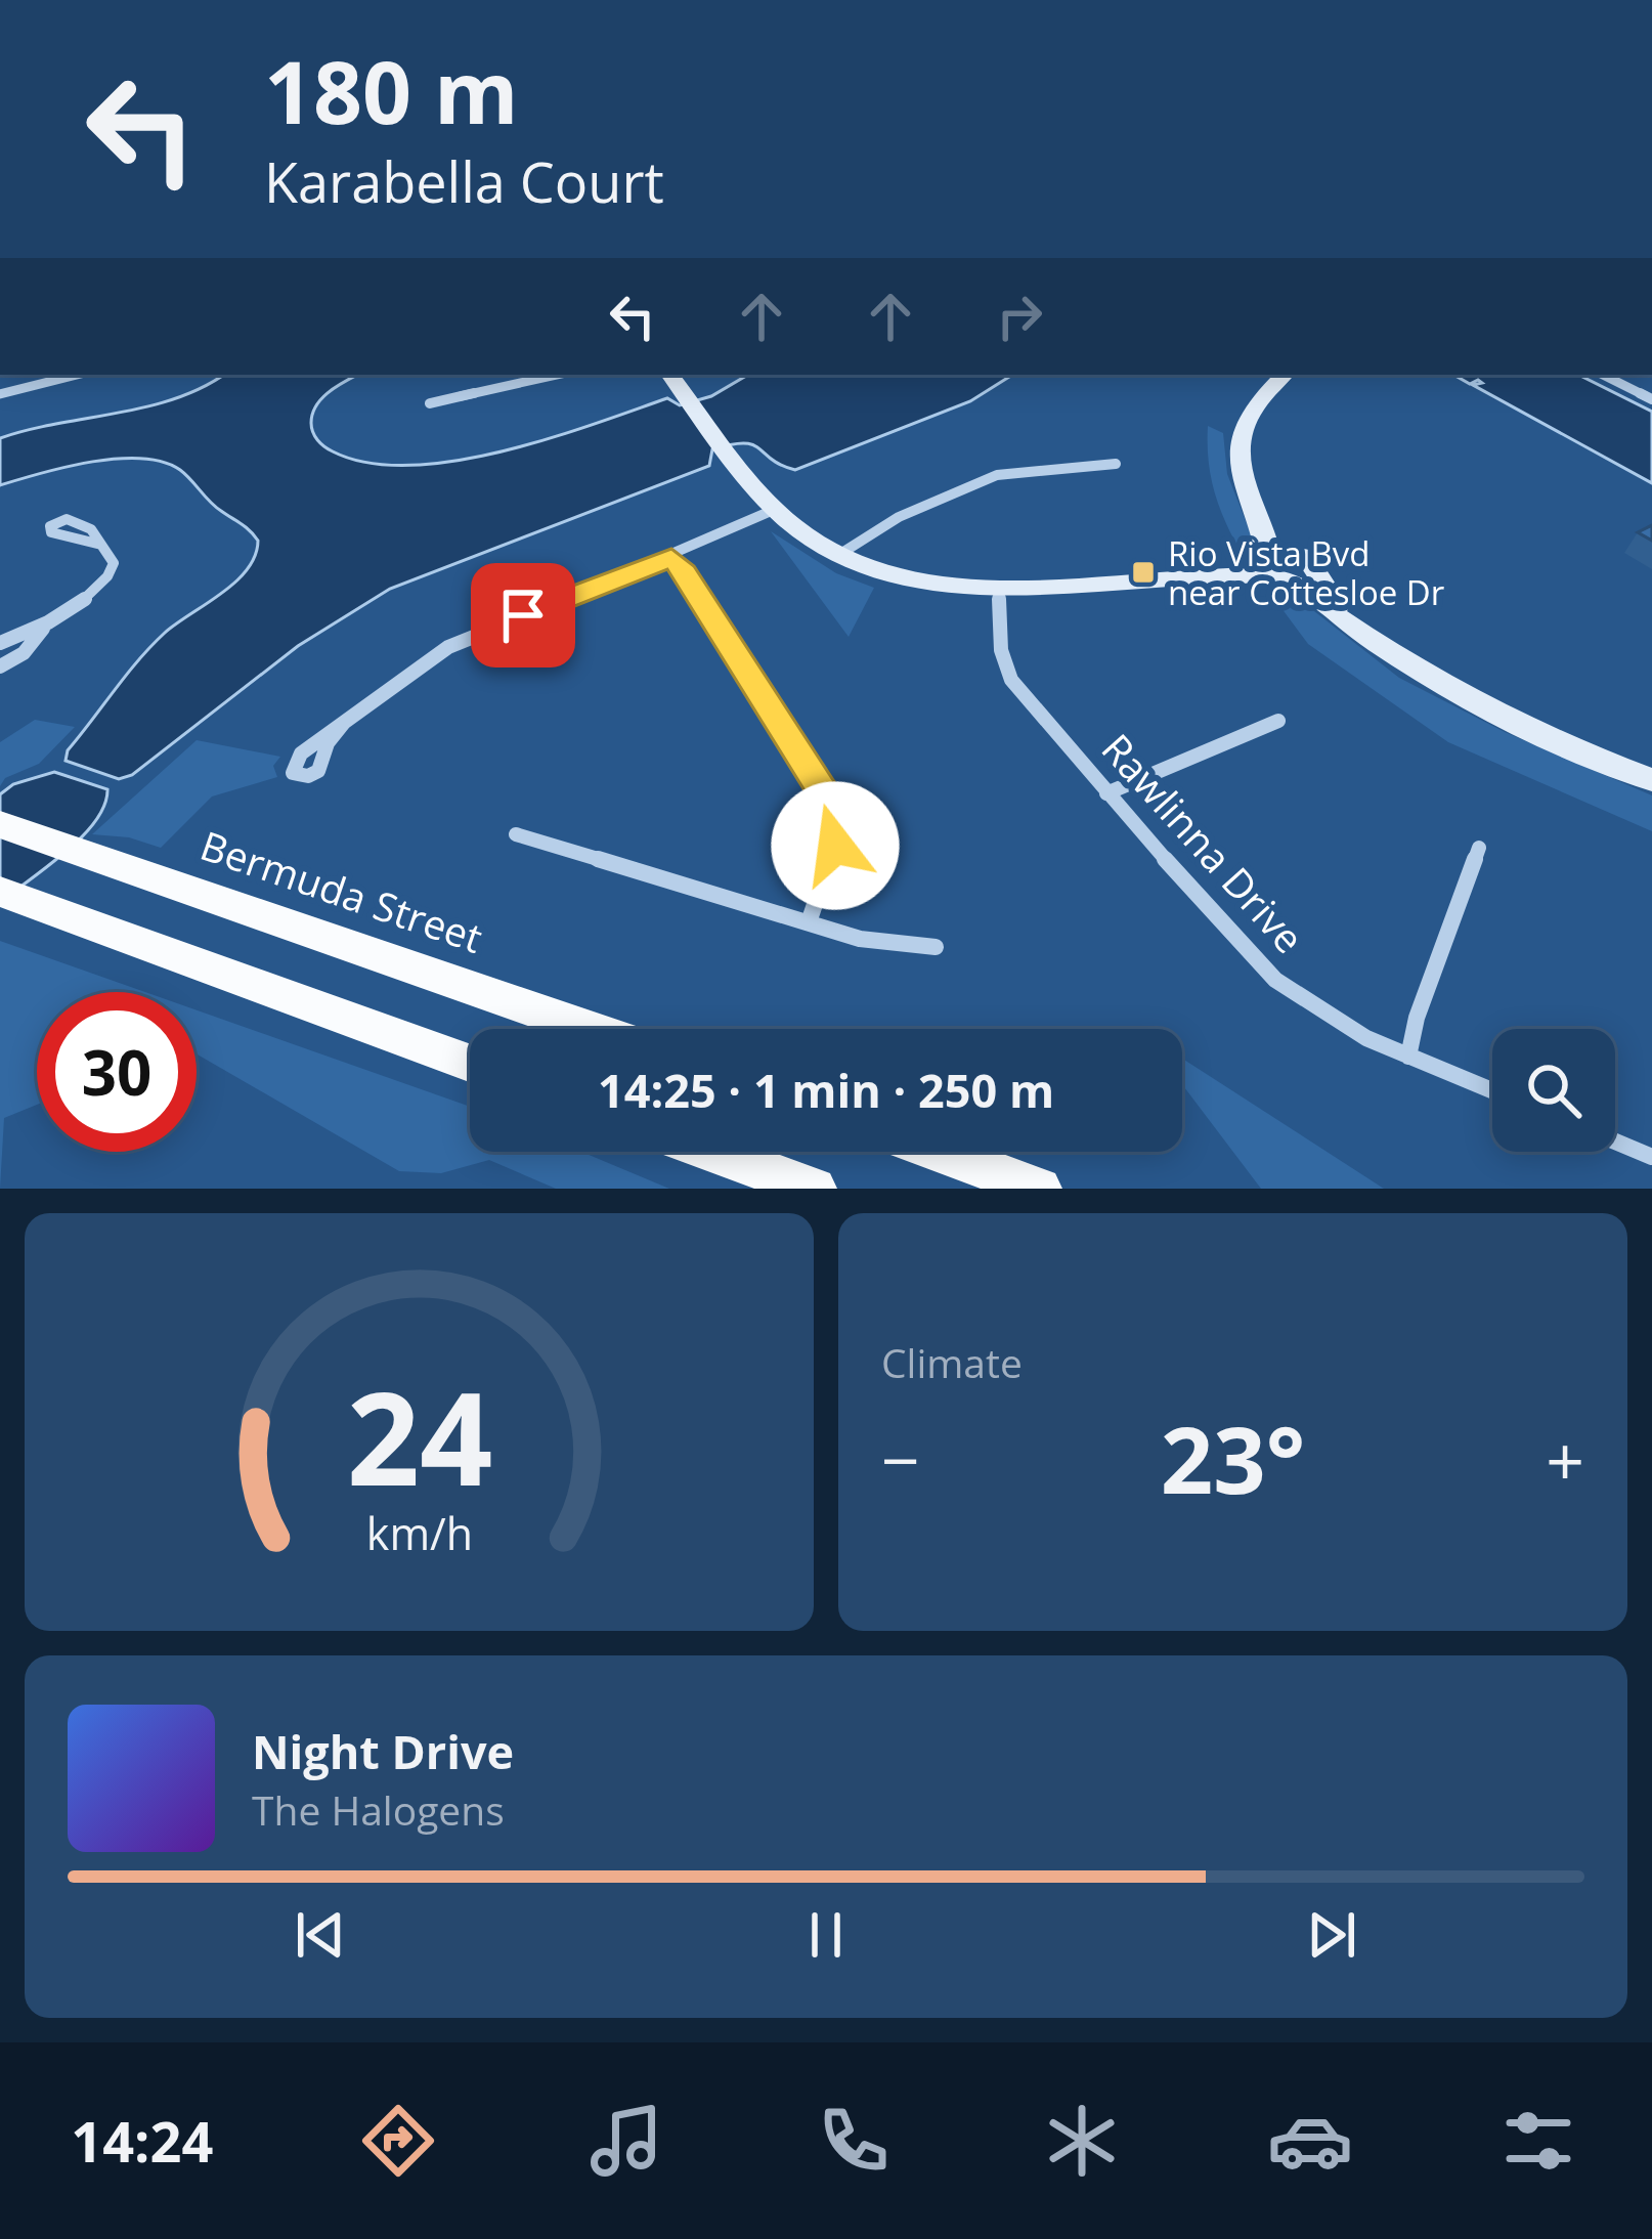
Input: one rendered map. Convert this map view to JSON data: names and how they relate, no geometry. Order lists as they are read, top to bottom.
{
  "streets": {
    "main road": ["Bermuda Street"],
    "street": ["Rawlinna Drive"]
  },
  "places": {
    "transit": ["Rio Vista Bvd near Cottesloe Dr"]
  },
  "page": {
    "turn": ["180 m", "Karabella Court"],
    "limit": "30",
    "trip": "14:25 · 1 min · 250 m",
    "tile": "Climate",
    "heat": ["−", "23°", "+"],
    "song": ["Night Drive", "The Halogens"],
    "tabs": "14:24",
    "gauge": ["24", "km/h"]
  }
}
